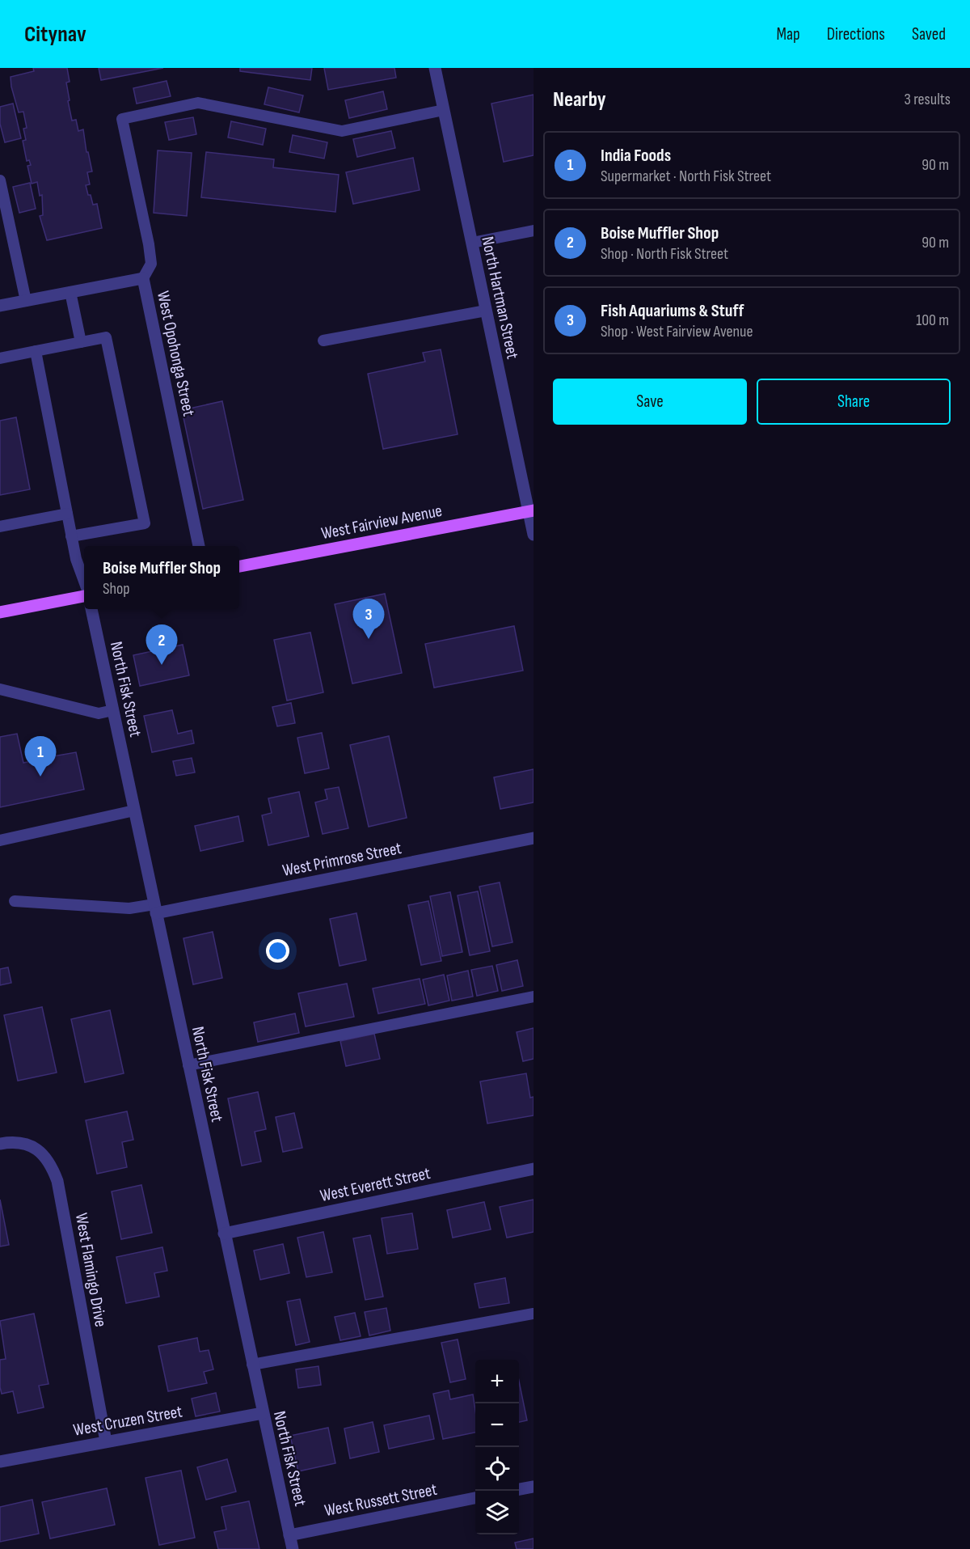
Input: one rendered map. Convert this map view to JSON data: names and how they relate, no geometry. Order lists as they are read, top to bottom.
{
  "streets": {
    "main road": ["West Fairview Avenue"],
    "street": [
      "North Hartman Street",
      "West Opohonga Street",
      "North Fisk Street",
      "West Primrose Street",
      "West Everett Street",
      "West Flamingo Drive",
      "West Cruzen Street",
      "West Russett Street"
    ]
  },
  "crossings": [
    ["North Hartman Street", "West Fairview Avenue"],
    ["North Fisk Street", "West Primrose Street"],
    ["North Fisk Street", "West Everett Street"],
    ["North Fisk Street", "West Cruzen Street"],
    ["North Fisk Street", "West Russett Street"],
    ["West Flamingo Drive", "West Cruzen Street"]
  ],
  "page": {
    "header": "Citynav",
    "nav": ["Map", "Directions", "Saved"],
    "heading": ["Nearby", "3 results"],
    "list": [
      {
        "mark": "1",
        "name": "India Foods",
        "note": "Supermarket · North Fisk Street",
        "value": "90 m"
      },
      {
        "mark": "2",
        "name": "Boise Muffler Shop",
        "note": "Shop · North Fisk Street",
        "value": "90 m"
      },
      {
        "mark": "3",
        "name": "Fish Aquariums & Stuff",
        "note": "Shop · West Fairview Avenue",
        "value": "100 m"
      }
    ],
    "buttons": ["Save", "Share"],
    "popup": ["Boise Muffler Shop", "Shop"],
    "pins": ["3", "2", "1"],
    "map_buttons": ["+", "−"]
  }
}
